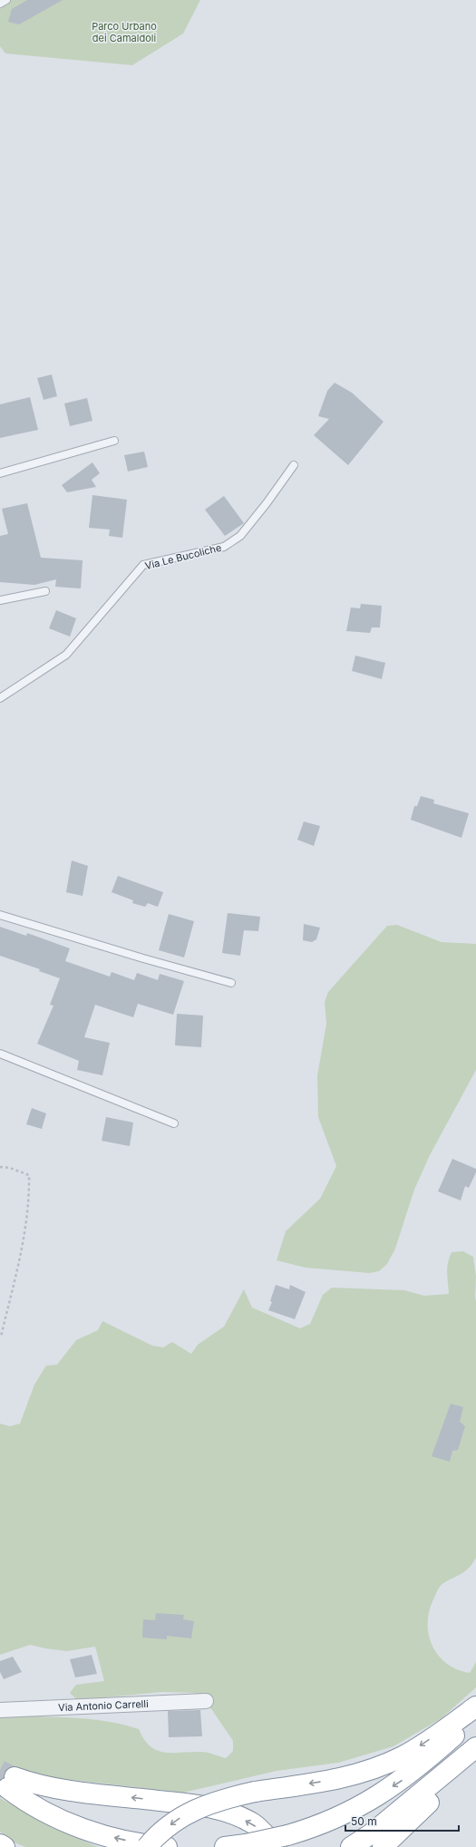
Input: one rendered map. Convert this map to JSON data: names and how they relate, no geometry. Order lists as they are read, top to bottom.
{
  "streets": {
    "street": ["Via Antonio Carrelli"],
    "lane": ["Via Le Bucoliche"]
  },
  "parks": ["Parco Urbano dei Camaldoli"],
  "scale_bar": "50 m"
}
